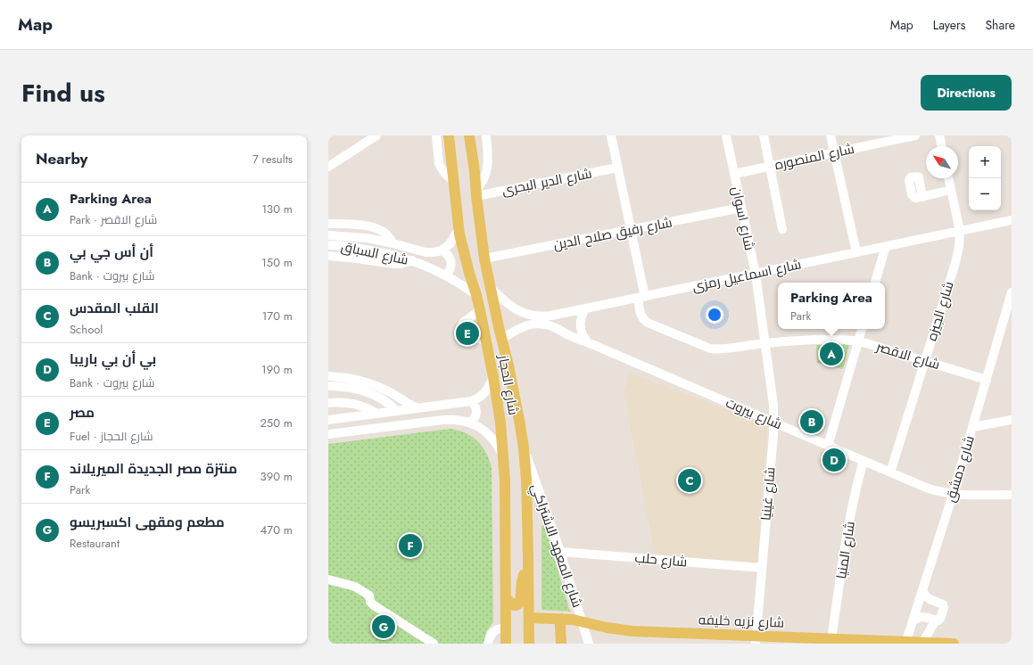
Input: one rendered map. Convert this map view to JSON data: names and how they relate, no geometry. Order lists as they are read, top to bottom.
{
  "streets": {
    "main road": ["شارع الحجاز", "شارع نزيه خليفه"],
    "street": [
      "شارع المنصوره",
      "شارع الدير البحرى",
      "شارع اسوان",
      "شارع رفيق صلاح الدين",
      "شارع السباق",
      "شارع اسماعيل رمزى",
      "شارع الجيزه",
      "شارع الاقصر",
      "شارع بيروت",
      "شارع دمشق",
      "شارع غينيا",
      "شارع المعهد الاشتراكي",
      "شارع المنيا",
      "شارع حلب"
    ]
  },
  "crossings": [
    ["شارع المنصوره", "شارع اسوان"],
    ["شارع الدير البحرى", "شارع الاقصر"],
    ["شارع الدير البحرى", "شارع الحجاز"],
    ["شارع اسوان", "شارع رفيق صلاح الدين"],
    ["شارع اسوان", "شارع اسماعيل رمزى"],
    ["شارع اسوان", "شارع الاقصر"],
    ["شارع اسوان", "شارع غينيا"],
    ["شارع رفيق صلاح الدين", "شارع الاقصر"],
    ["شارع رفيق صلاح الدين", "شارع الحجاز"],
    ["شارع السباق", "شارع الحجاز"],
    ["شارع اسماعيل رمزى", "شارع الجيزه"],
    ["شارع اسماعيل رمزى", "شارع الاقصر"],
    ["شارع اسماعيل رمزى", "شارع الحجاز"],
    ["شارع الجيزه", "شارع الاقصر"],
    ["شارع الجيزه", "شارع بيروت"],
    ["شارع الاقصر", "شارع دمشق"],
    ["شارع الاقصر", "شارع غينيا"],
    ["شارع الحجاز", "شارع بيروت"],
    ["شارع الحجاز", "شارع المعهد الاشتراكي"],
    ["شارع الحجاز", "شارع نزيه خليفه"],
    ["شارع بيروت", "شارع دمشق"],
    ["شارع بيروت", "شارع غينيا"],
    ["شارع بيروت", "شارع المنيا"],
    ["شارع دمشق", "شارع نزيه خليفه"],
    ["شارع غينيا", "شارع حلب"],
    ["شارع غينيا", "شارع نزيه خليفه"],
    ["شارع المعهد الاشتراكي", "شارع حلب"],
    ["شارع المعهد الاشتراكي", "شارع نزيه خليفه"],
    ["شارع المنيا", "شارع نزيه خليفه"]
  ],
  "north": "top left",
  "page": {
    "header": "Map",
    "nav": ["Map", "Layers", "Share"],
    "title": "Find us",
    "buttons": "Directions",
    "heading": ["Nearby", "7 results"],
    "map_buttons": ["+", "−"],
    "list": [
      {
        "mark": "A",
        "name": "Parking Area",
        "note": "Park · شارع الاقصر",
        "value": "130 m"
      },
      {
        "mark": "B",
        "name": "أن أس جي بي",
        "note": "Bank · شارع بيروت",
        "value": "150 m"
      },
      {
        "mark": "C",
        "name": "القلب المقدس",
        "note": "School",
        "value": "170 m"
      },
      {
        "mark": "D",
        "name": "بي أن بي باريبا",
        "note": "Bank · شارع بيروت",
        "value": "190 m"
      },
      {
        "mark": "E",
        "name": "مصر",
        "note": "Fuel · شارع الحجاز",
        "value": "250 m"
      },
      {
        "mark": "F",
        "name": "منتزة مصر الجديدة الميريلاند",
        "note": "Park",
        "value": "390 m"
      },
      {
        "mark": "G",
        "name": "مطعم ومقهى اكسبريسو",
        "note": "Restaurant",
        "value": "470 m"
      }
    ],
    "popup": ["Parking Area", "Park"],
    "pins": [
      "E",
      "A",
      "B",
      "D",
      "C",
      "F",
      "G"
    ]
  }
}
